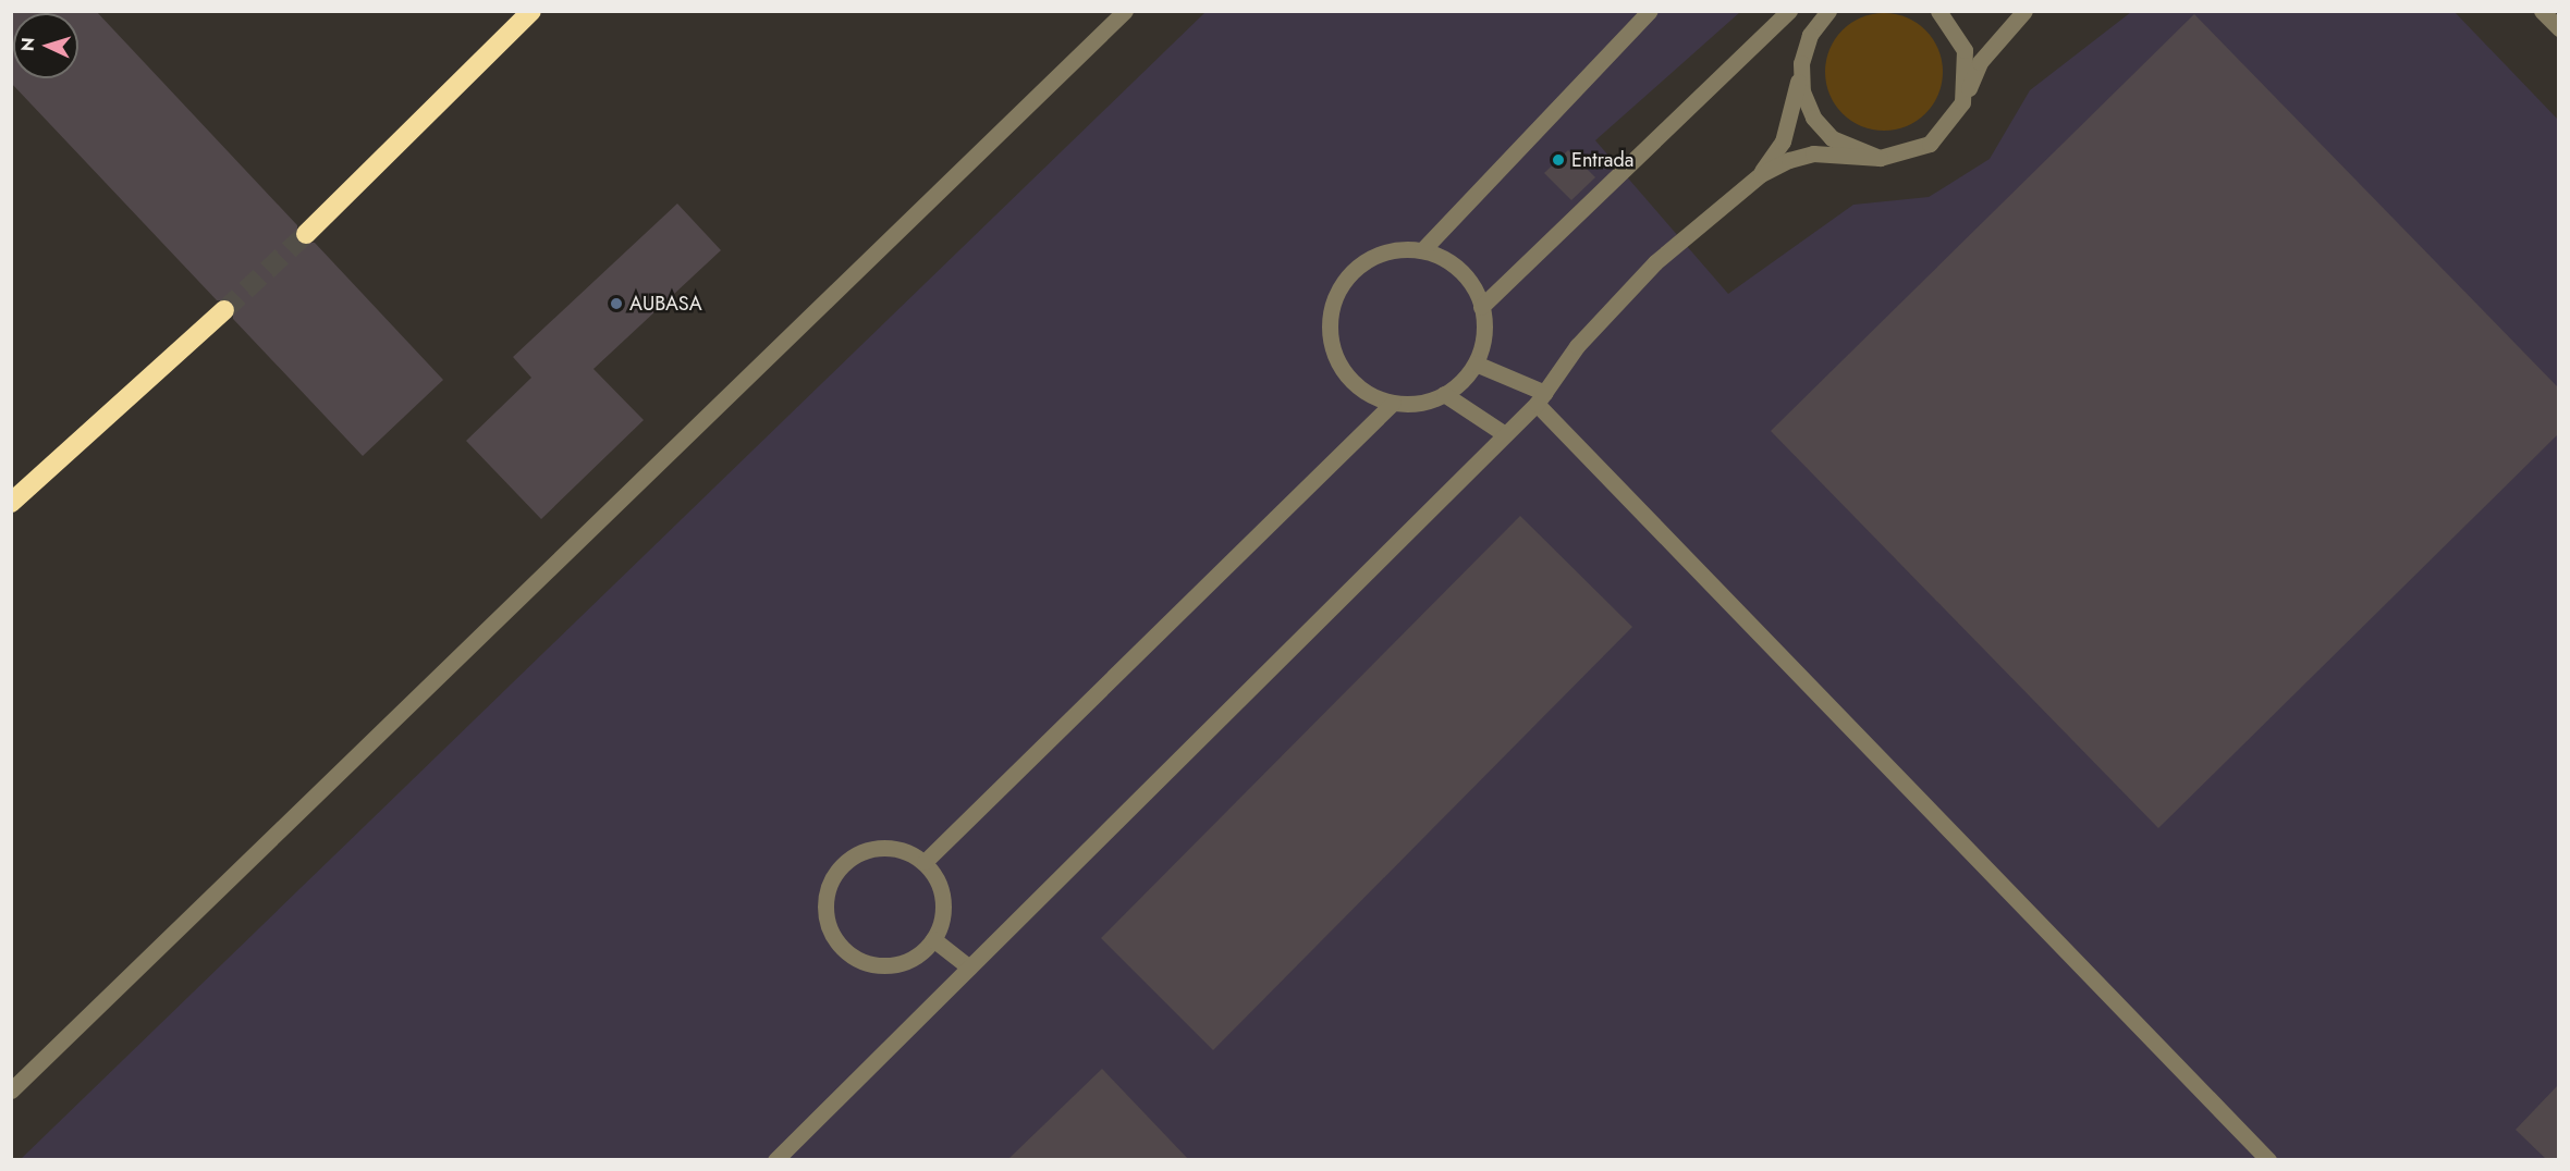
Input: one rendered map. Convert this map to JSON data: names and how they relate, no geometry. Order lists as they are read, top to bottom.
{
  "places": ["Entrada", "AUBASA"],
  "north": "left"
}
